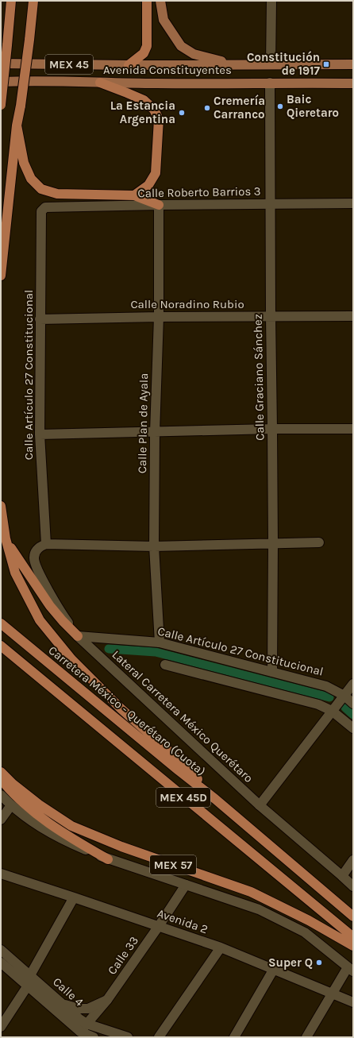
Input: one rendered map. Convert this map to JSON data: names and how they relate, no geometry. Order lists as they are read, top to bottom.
{
  "streets": {
    "highway": ["Carretera México - Querétaro (Cuota)", "MEX 45D", "MEX 57"],
    "main road": ["MEX 45", "Avenida Constituyentes"],
    "street": [
      "Calle Roberto Barrios 3",
      "Calle Noradino Rubio",
      "Calle Artículo 27 Constitucional",
      "Calle Graciano Sánchez",
      "Calle Plan de Ayala",
      "Lateral Carretera México Querétaro",
      "Avenida 2",
      "Calle 33",
      "Calle 4"
    ]
  },
  "crossings": [
    ["Avenida Constituyentes", "Calle Graciano Sánchez"],
    ["Calle Roberto Barrios 3", "Calle Artículo 27 Constitucional"],
    ["Calle Roberto Barrios 3", "Calle Graciano Sánchez"],
    ["Calle Roberto Barrios 3", "Calle Plan de Ayala"],
    ["Calle Noradino Rubio", "Calle Artículo 27 Constitucional"],
    ["Calle Noradino Rubio", "Calle Graciano Sánchez"],
    ["Calle Noradino Rubio", "Calle Plan de Ayala"],
    ["Calle Artículo 27 Constitucional", "Calle Graciano Sánchez"],
    ["Calle Artículo 27 Constitucional", "Calle Plan de Ayala"],
    ["Calle Artículo 27 Constitucional", "Lateral Carretera México Querétaro"],
    ["Avenida 2", "Calle 33"],
    ["Calle 33", "Calle 4"]
  ],
  "places": {
    "transit": ["Constitución de 1917"],
    "other": [
      "Baic Qieretaro",
      "Cremería Carranco",
      "La Estancia Argentina",
      "Super Q"
    ]
  }
}
